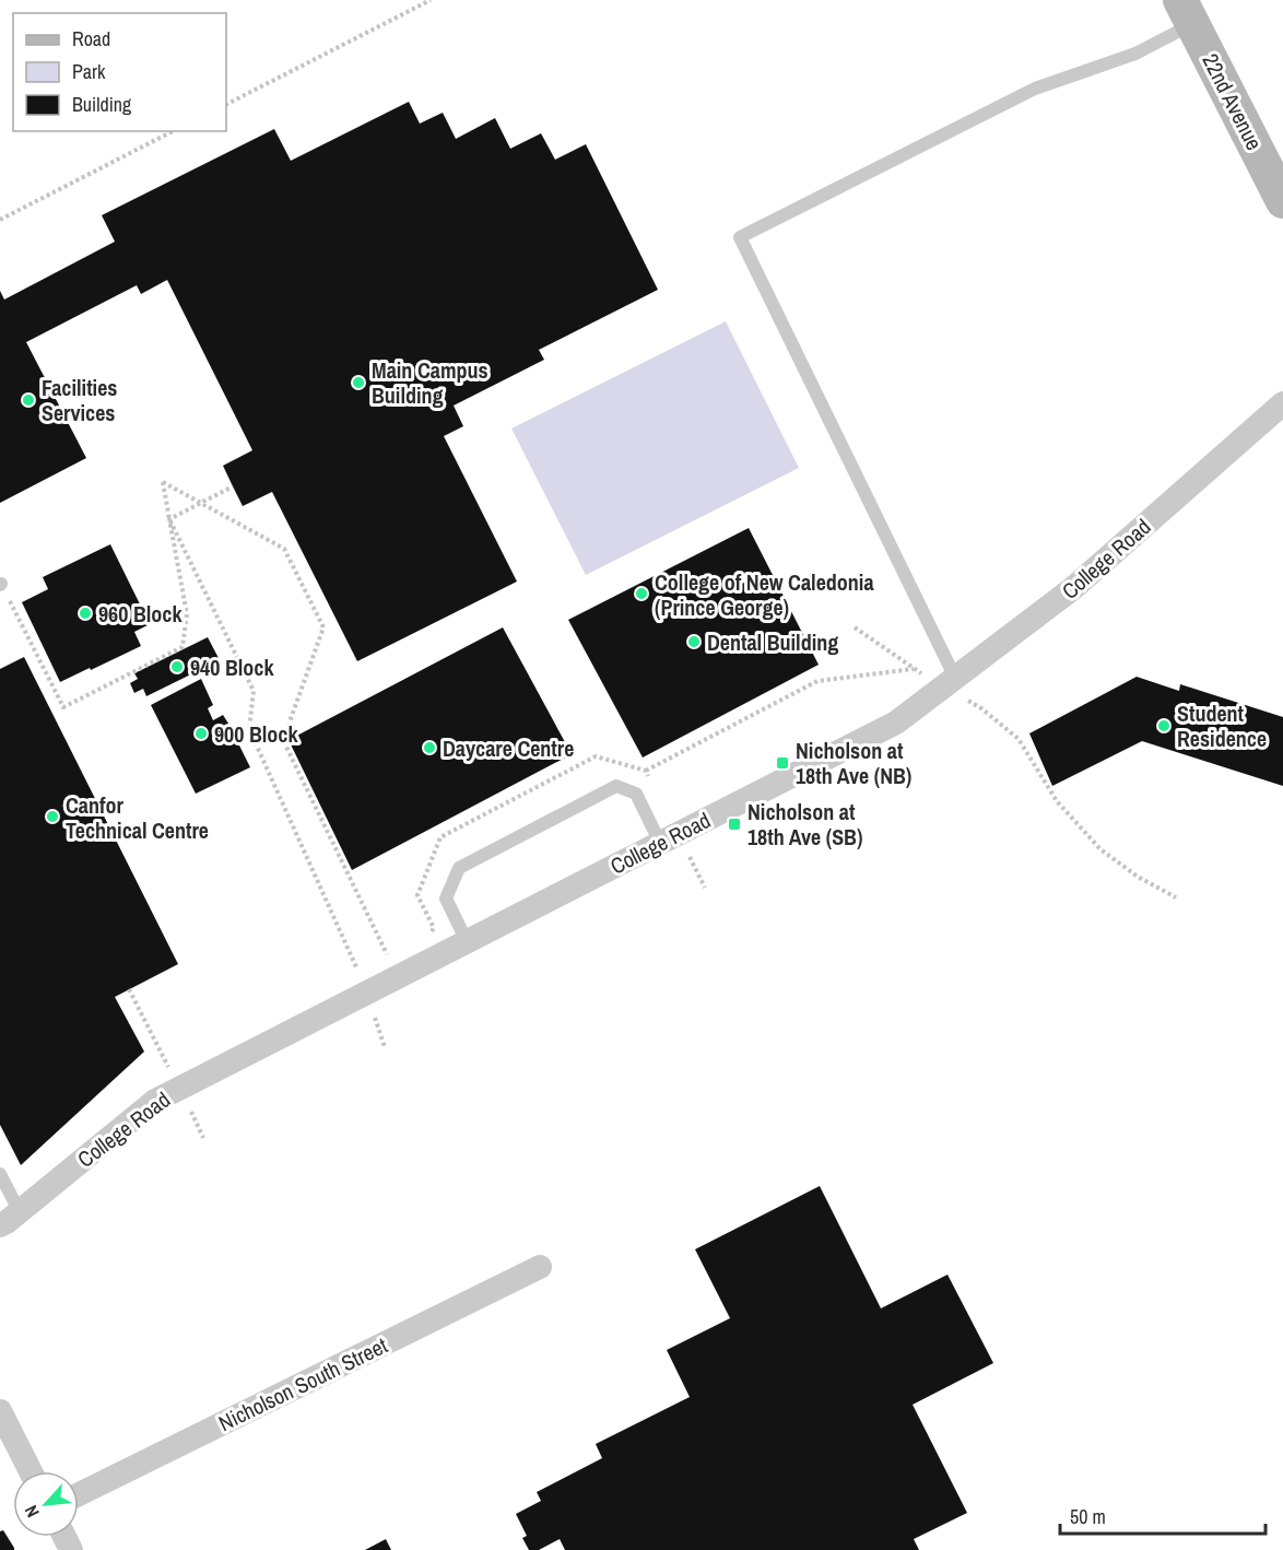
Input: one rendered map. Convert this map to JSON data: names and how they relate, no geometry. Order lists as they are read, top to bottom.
{
  "streets": {
    "street": ["22nd Avenue", "College Road", "Nicholson South Street"]
  },
  "places": {
    "other": [
      "Main Campus Building",
      "Facilities Services",
      "College of New Caledonia (Prince George)",
      "960 Block",
      "Dental Building",
      "940 Block",
      "Student Residence",
      "900 Block",
      "Daycare Centre",
      "Canfor Technical Centre"
    ],
    "transit": ["Nicholson at 18th Ave (NB)", "Nicholson at 18th Ave (SB)"]
  },
  "legend": ["Road", "Park", "Building"],
  "scale_bar": "50 m",
  "north": "bottom left"
}
